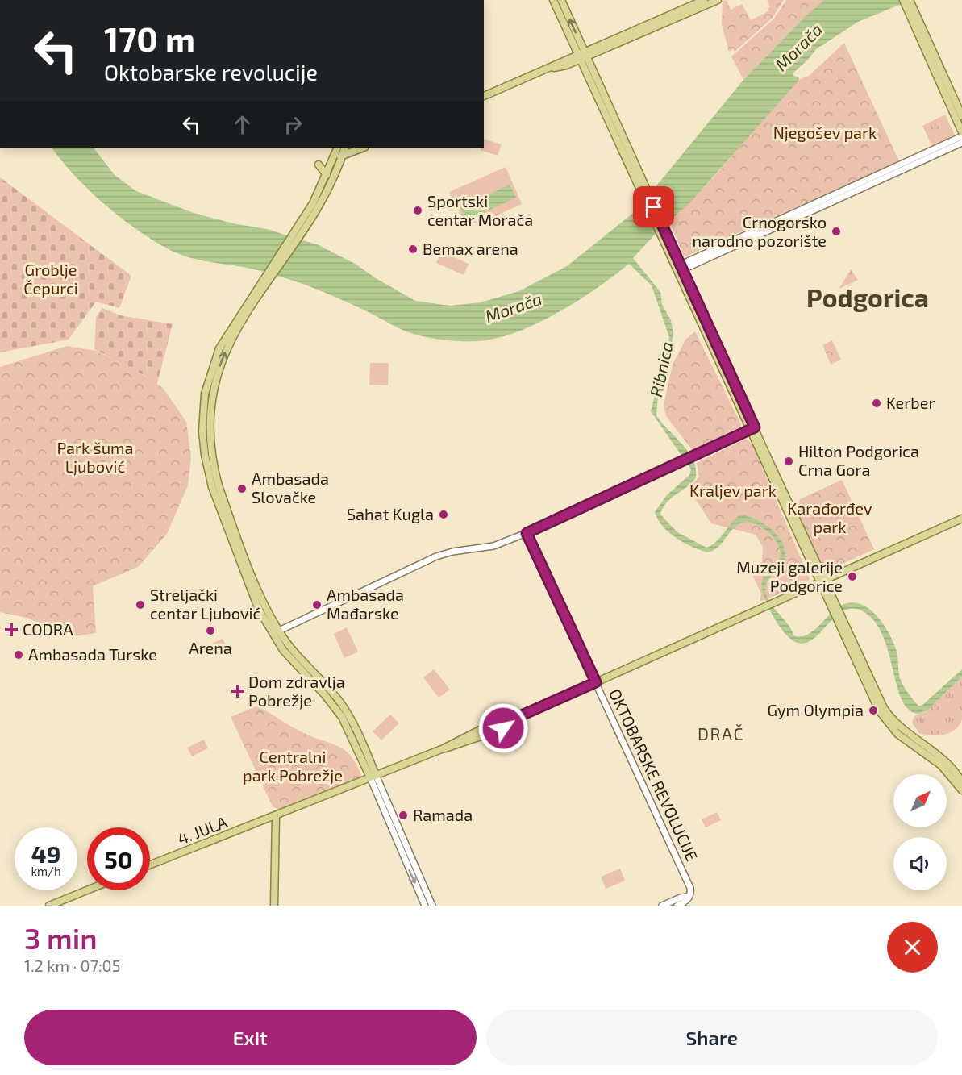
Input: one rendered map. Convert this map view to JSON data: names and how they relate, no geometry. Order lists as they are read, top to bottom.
{
  "streets": {
    "main road": ["4. JULA"],
    "street": ["OKTOBARSKE REVOLUCIJE"]
  },
  "districts": ["Podgorica", "DRAČ"],
  "water": ["Morača", "Ribnica"],
  "parks": [
    "Njegošev park",
    "Groblje Čepurci",
    "Park šuma Ljubović",
    "Kraljev park",
    "Karađorđev park",
    "Centralni park Pobrežje"
  ],
  "places": {
    "other": [
      "Sportski centar Morača",
      "Crnogorsko narodno pozorište",
      "Bemax arena",
      "Kerber",
      "Hilton Podgorica Crna Gora",
      "Ambasada Slovačke",
      "Sahat Kugla",
      "Muzeji galerije Podgorice",
      "Streljački centar Ljubović",
      "Ambasada Mađarske",
      "Arena",
      "Ambasada Turske",
      "Gym Olympia",
      "Ramada"
    ],
    "health": ["CODRA", "Dom zdravlja Pobrežje"]
  },
  "north": "top right",
  "page": {
    "turn": ["170 m", "Oktobarske revolucije"],
    "speed": "49 km/h",
    "limit": "50",
    "heading": ["3 min", "1.2 km · 07:05"],
    "buttons": ["Exit", "Share"]
  }
}
